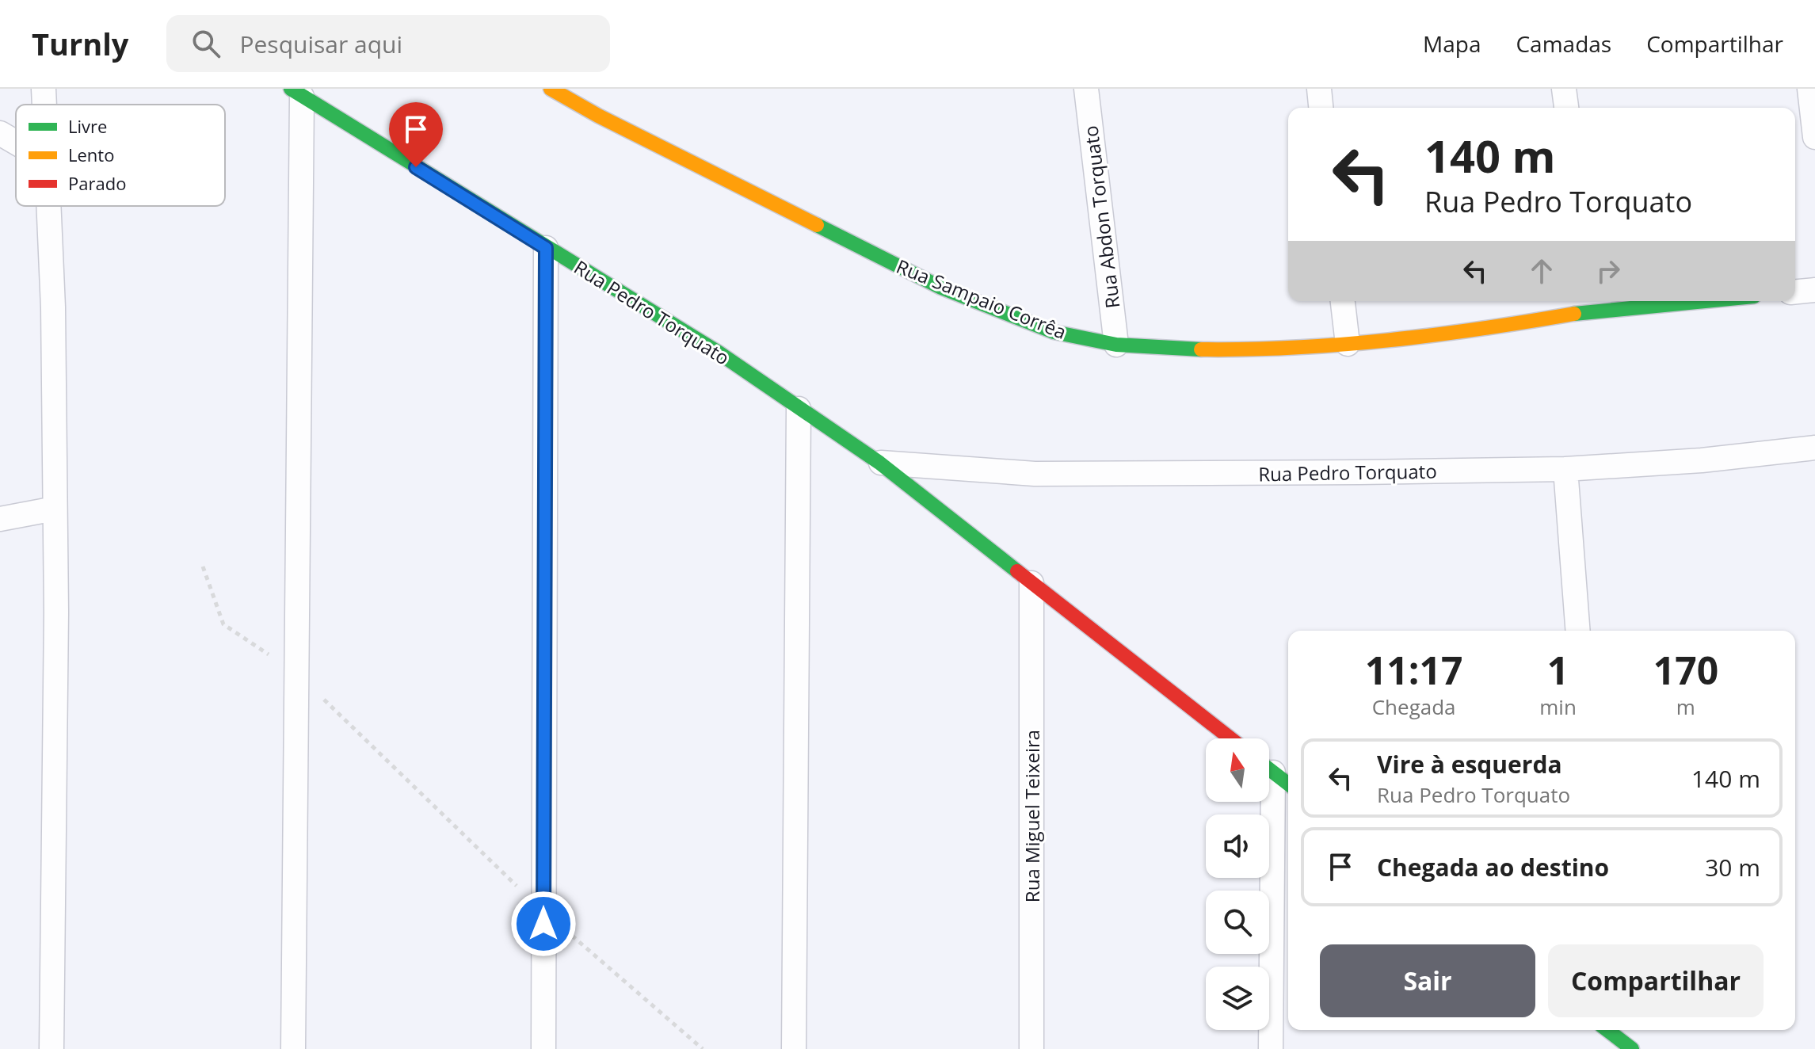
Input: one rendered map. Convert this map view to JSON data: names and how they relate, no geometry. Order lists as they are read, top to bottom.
{
  "streets": {
    "street": [
      "Rua Abdon Torquato",
      "Rua Sampaio Corrêa",
      "Rua Pedro Torquato",
      "Rua Miguel Teixeira"
    ]
  },
  "crossings": [
    ["Rua Abdon Torquato", "Rua Sampaio Corrêa"],
    ["Rua Pedro Torquato", "Rua Miguel Teixeira"]
  ],
  "legend": ["Livre", "Lento", "Parado"],
  "north": "top",
  "page": {
    "header": "Turnly",
    "search": "Pesquisar aqui",
    "nav": ["Mapa", "Camadas", "Compartilhar"],
    "turn": ["140 m", "Rua Pedro Torquato"],
    "eta": [
      "11:17",
      "Chegada",
      "1",
      "min",
      "170",
      "m"
    ],
    "list": [
      {
        "name": "Vire à esquerda",
        "note": "Rua Pedro Torquato",
        "value": "140 m"
      },
      {
        "name": "Chegada ao destino",
        "value": "30 m"
      }
    ],
    "buttons": ["Sair", "Compartilhar"]
  }
}
